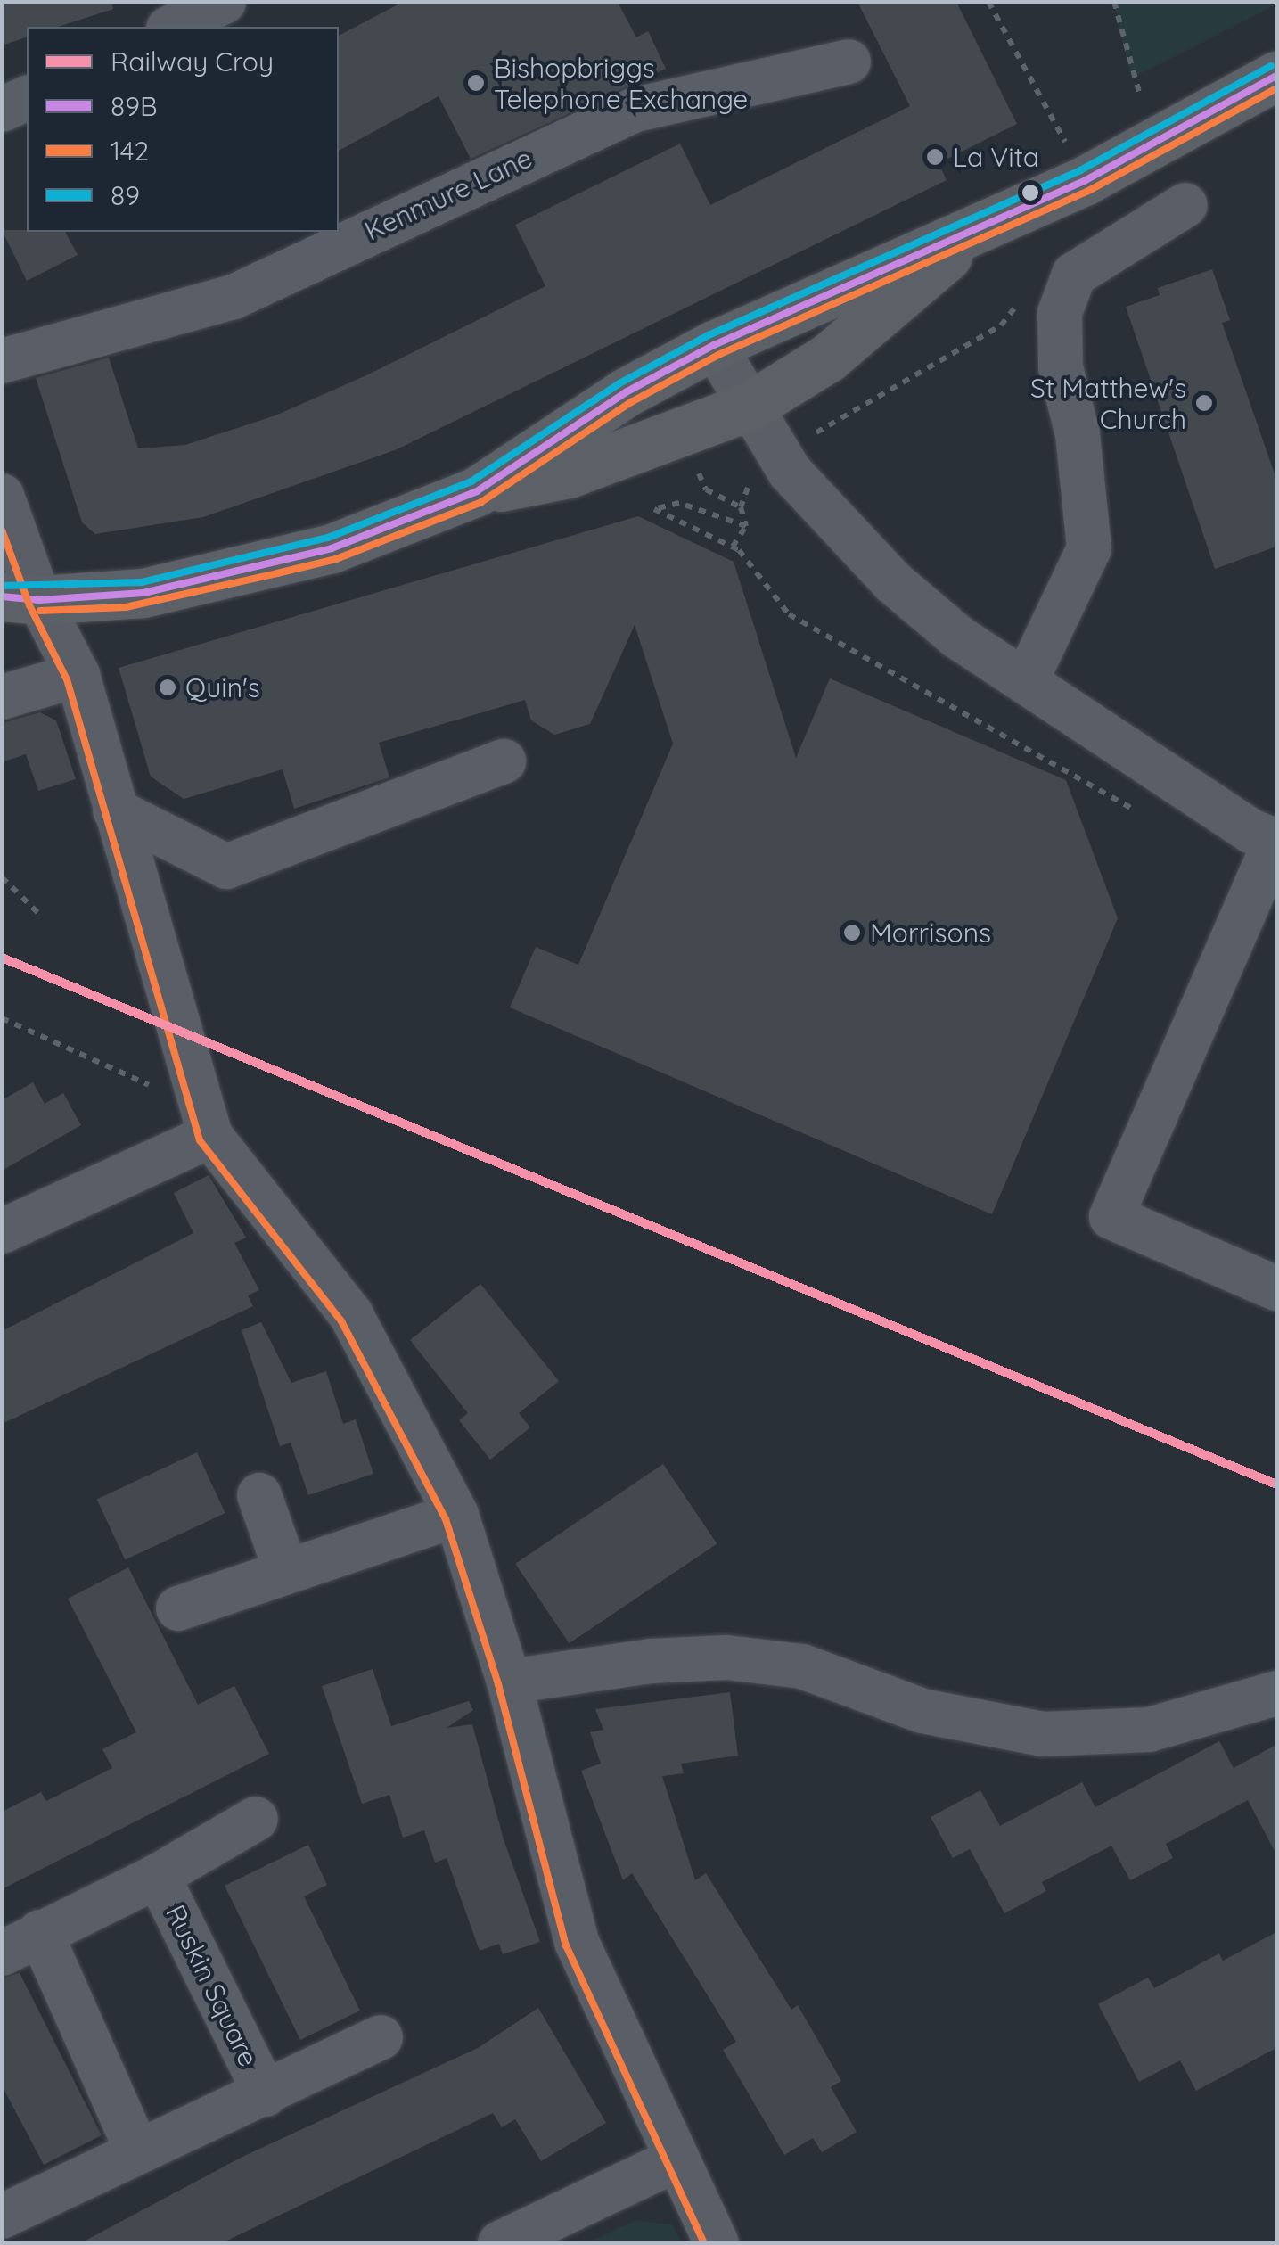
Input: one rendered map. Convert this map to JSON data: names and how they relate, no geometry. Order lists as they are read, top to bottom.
{
  "streets": {
    "street": ["Kenmure Lane", "Ruskin Square"]
  },
  "places": [
    "Bishopbriggs Telephone Exchange",
    "La Vita",
    "St Matthew's Church",
    "Quin's",
    "Morrisons"
  ],
  "lines": [
    "transit line 89",
    "transit line 89B",
    "transit line 142",
    "rail line Croy"
  ],
  "legend": [
    "Railway Croy",
    "89B",
    "142",
    "89"
  ]
}
